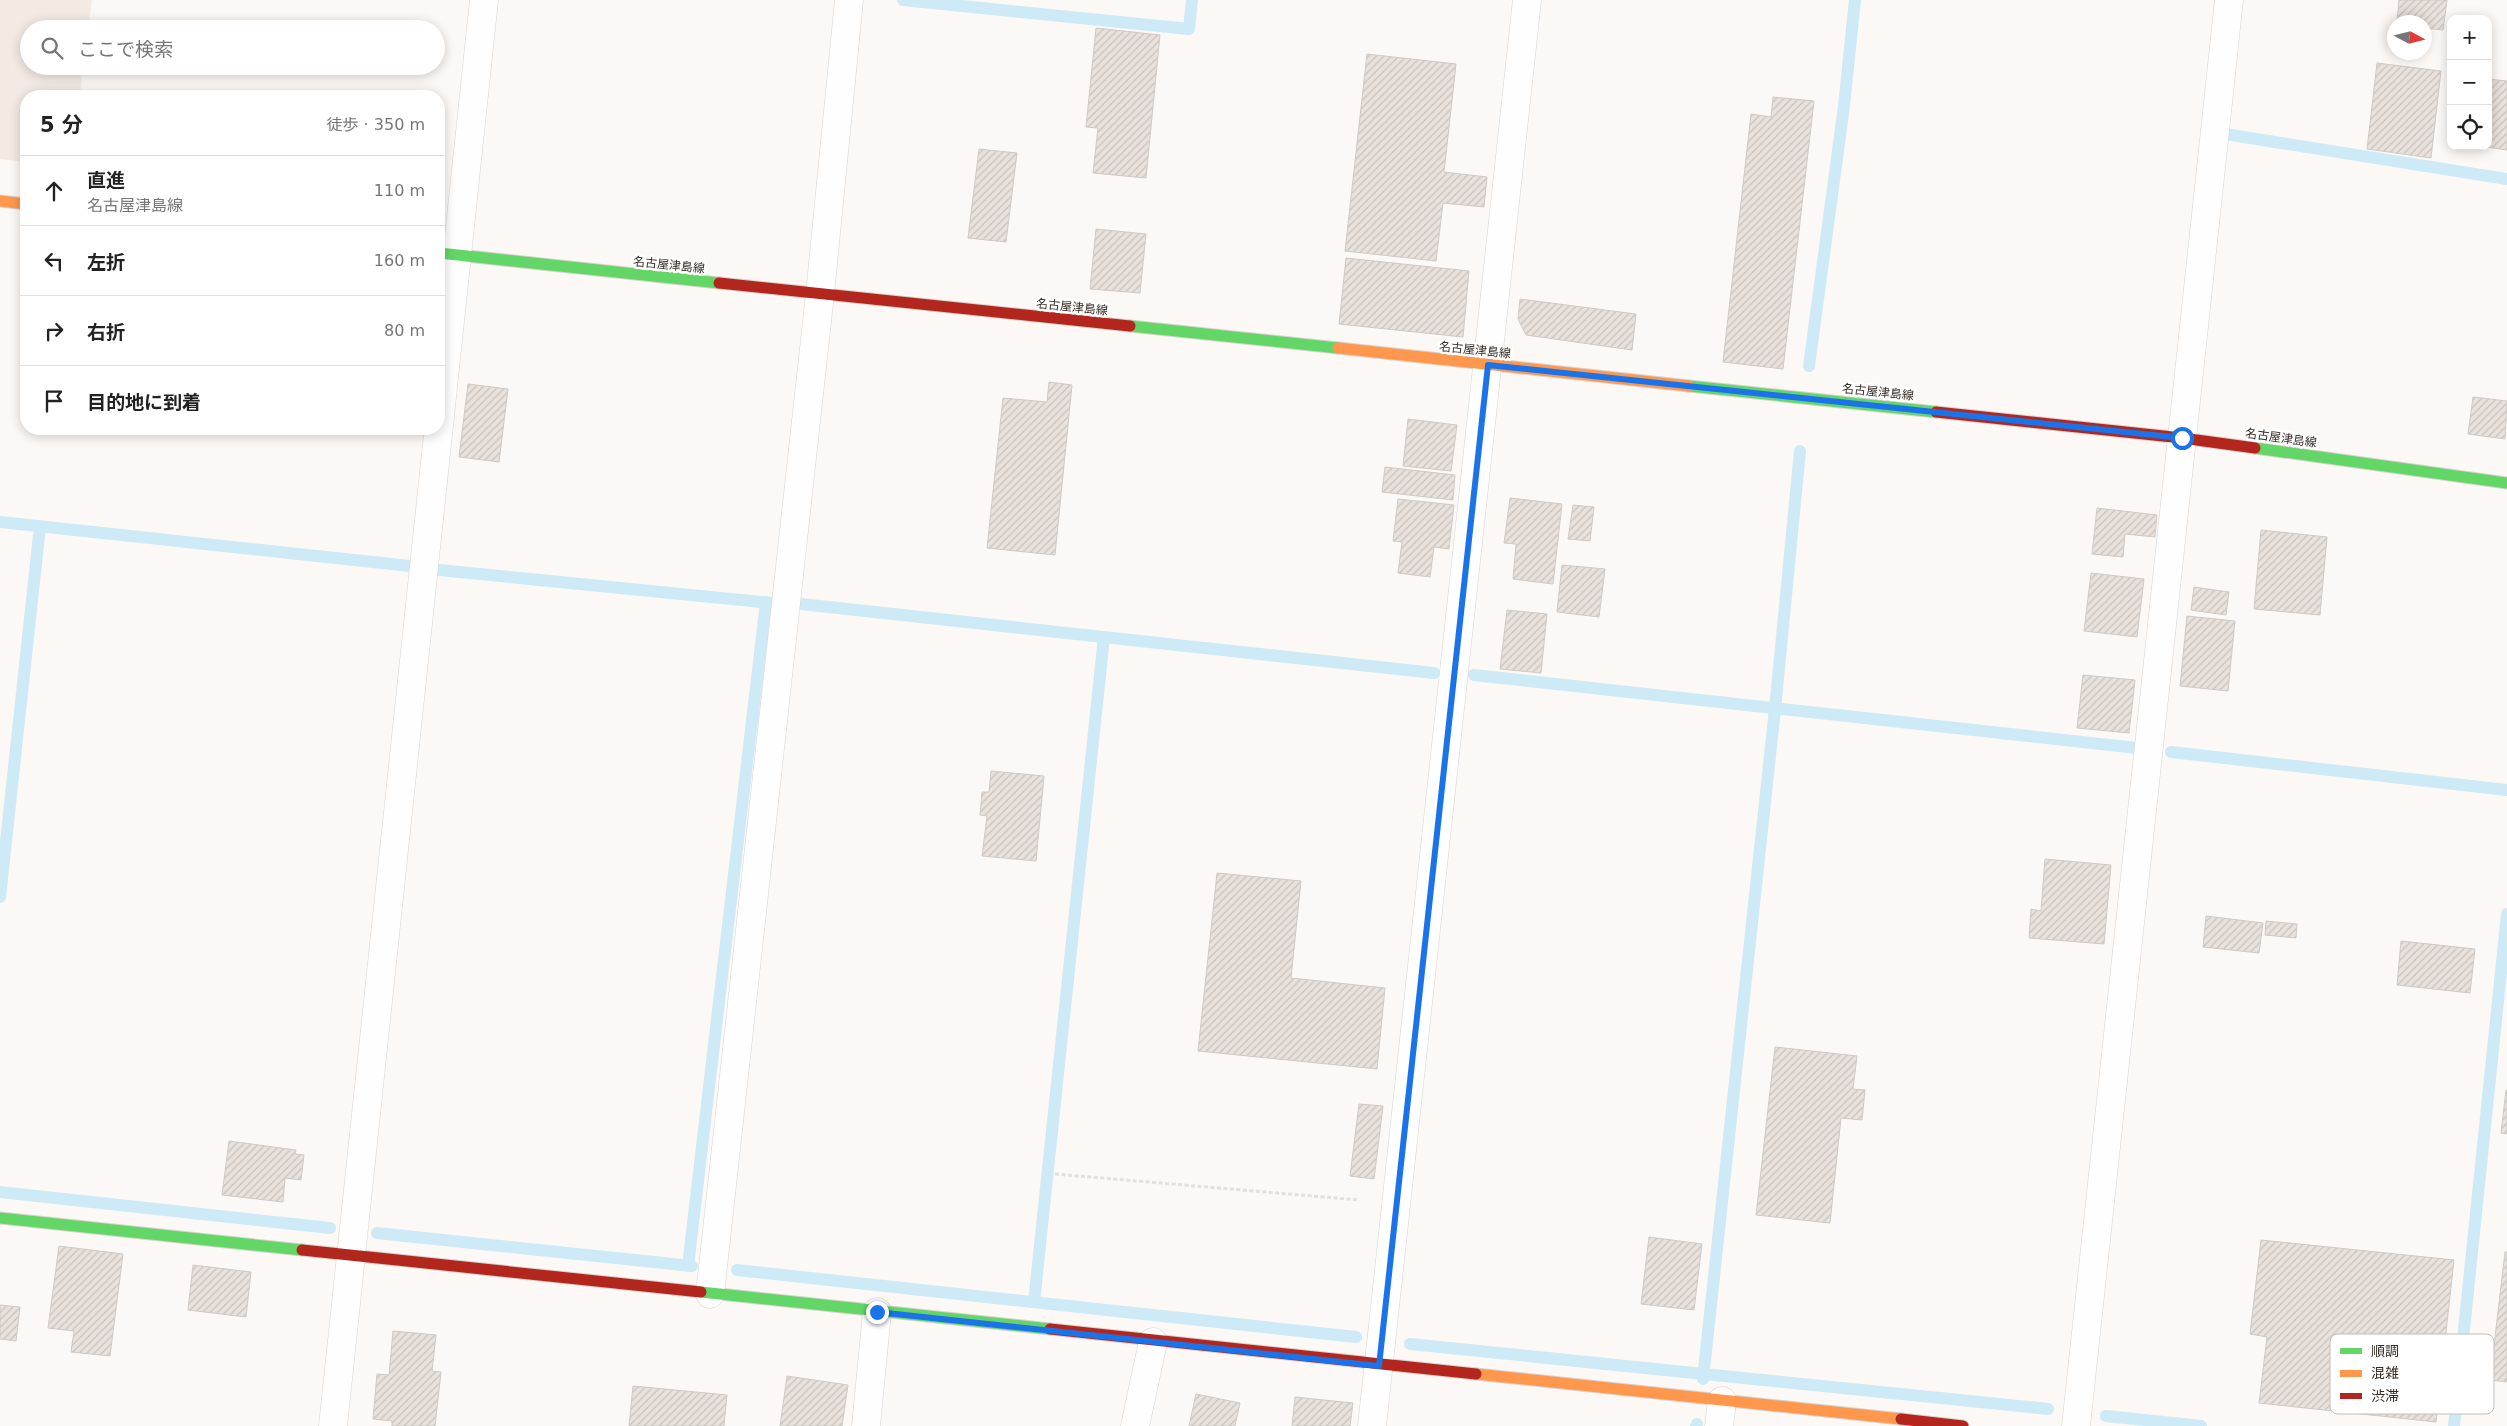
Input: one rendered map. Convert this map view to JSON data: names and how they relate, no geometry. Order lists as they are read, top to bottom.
{
  "streets": {
    "main road": ["名古屋津島線"]
  },
  "legend": ["順調", "混雑", "渋滞"],
  "north": "right",
  "page": {
    "map_buttons": ["+", "−"],
    "search": "ここで検索",
    "heading": ["5 分", "徒歩 · 350 m"],
    "list": [
      ["直進", "名古屋津島線", "110 m"],
      ["左折", "160 m"],
      ["右折", "80 m"],
      "目的地に到着"
    ]
  }
}
